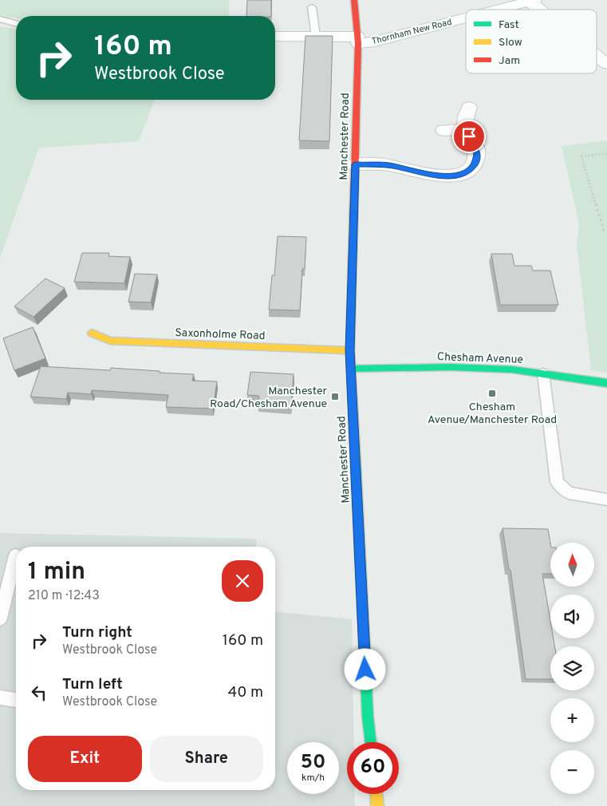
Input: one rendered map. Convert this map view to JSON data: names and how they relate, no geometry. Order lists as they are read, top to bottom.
{
  "streets": {
    "main road": ["Manchester Road", "Saxonholme Road", "Chesham Avenue"],
    "street": ["Thornham New Road"]
  },
  "crossings": [
    ["Thornham New Road", "Manchester Road"],
    ["Manchester Road", "Saxonholme Road"],
    ["Manchester Road", "Chesham Avenue"]
  ],
  "places": {
    "transit": ["Chesham Avenue/Manchester Road", "Manchester Road/Chesham Avenue"]
  },
  "legend": ["Fast", "Slow", "Jam"],
  "north": "top",
  "page": {
    "turn": ["160 m", "Westbrook Close"],
    "map_buttons": ["+", "−"],
    "heading": ["1 min", "210 m · 12:43"],
    "list": [
      {
        "name": "Turn right",
        "note": "Westbrook Close",
        "value": "160 m"
      },
      {
        "name": "Turn left",
        "note": "Westbrook Close",
        "value": "40 m"
      }
    ],
    "buttons": ["Exit", "Share"],
    "speed": "50 km/h",
    "limit": "60"
  }
}
